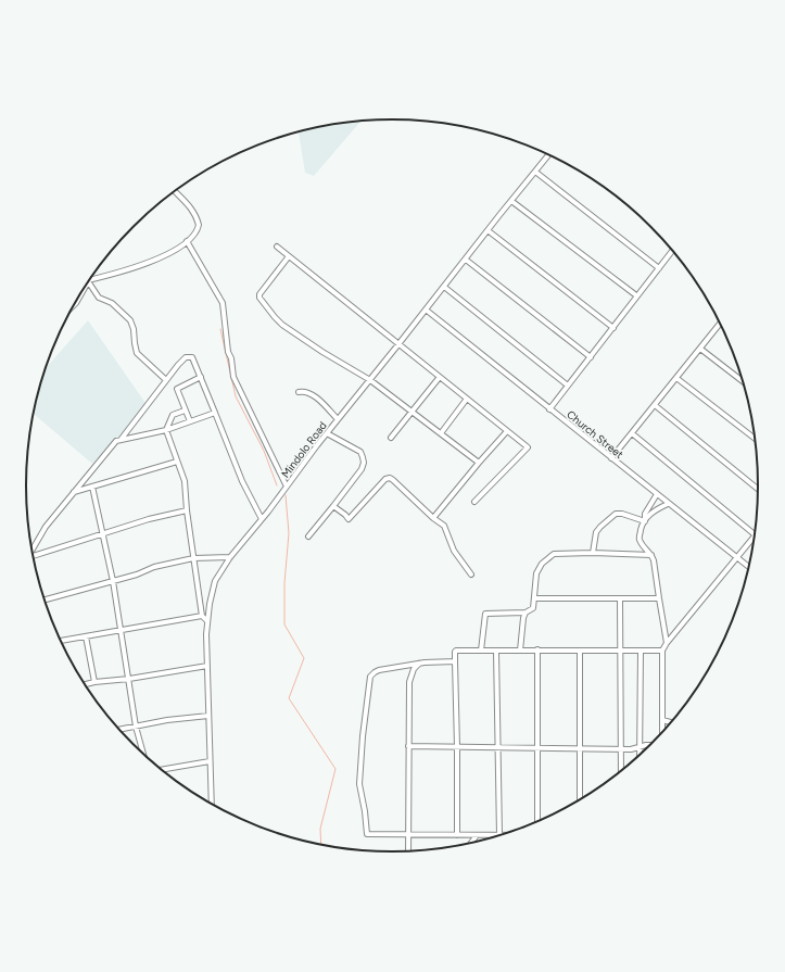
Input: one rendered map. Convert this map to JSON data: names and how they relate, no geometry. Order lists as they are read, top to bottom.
{
  "streets": {
    "street": ["Church Street", "Mindolo Road"]
  },
  "crossings": [
    ["Church Street", "Mindolo Road"]
  ]
}
